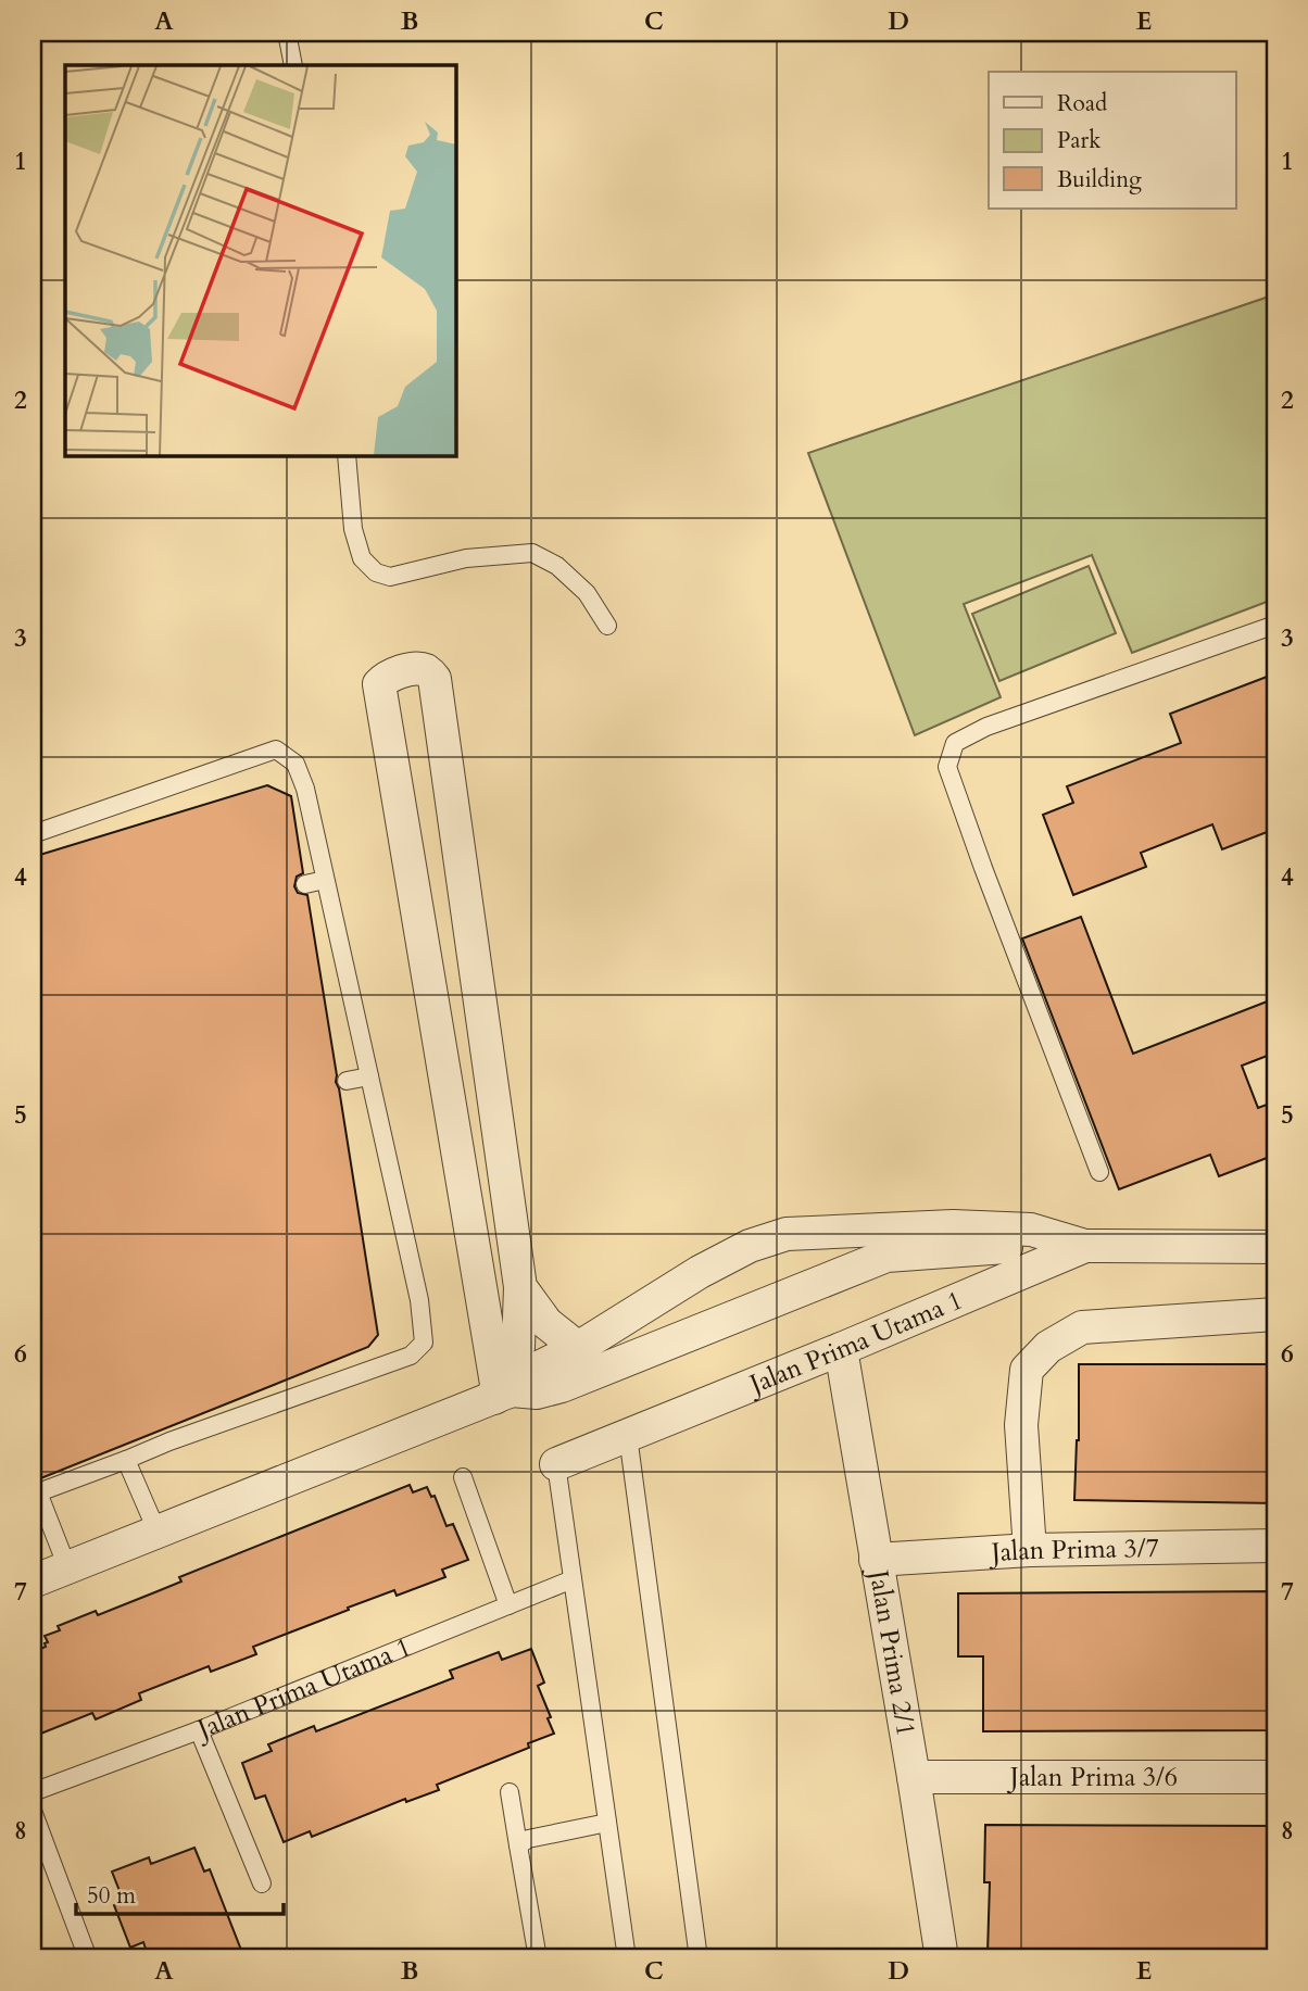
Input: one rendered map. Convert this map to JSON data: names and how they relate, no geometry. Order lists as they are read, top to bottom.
{
  "streets": {
    "street": [
      "Jalan Prima Utama 1",
      "Jalan Prima 3/7",
      "Jalan Prima 2/1",
      "Jalan Prima 3/6"
    ]
  },
  "crossings": [
    ["Jalan Prima Utama 1", "Jalan Prima 2/1"],
    ["Jalan Prima 3/7", "Jalan Prima 2/1"],
    ["Jalan Prima 2/1", "Jalan Prima 3/6"]
  ],
  "legend": ["Road", "Park", "Building"],
  "scale_bar": "50 m",
  "grid": {
    "columns": [
      "A",
      "B",
      "C",
      "D",
      "E"
    ],
    "rows": [
      "1",
      "2",
      "3",
      "4",
      "5",
      "6",
      "7",
      "8"
    ]
  }
}
